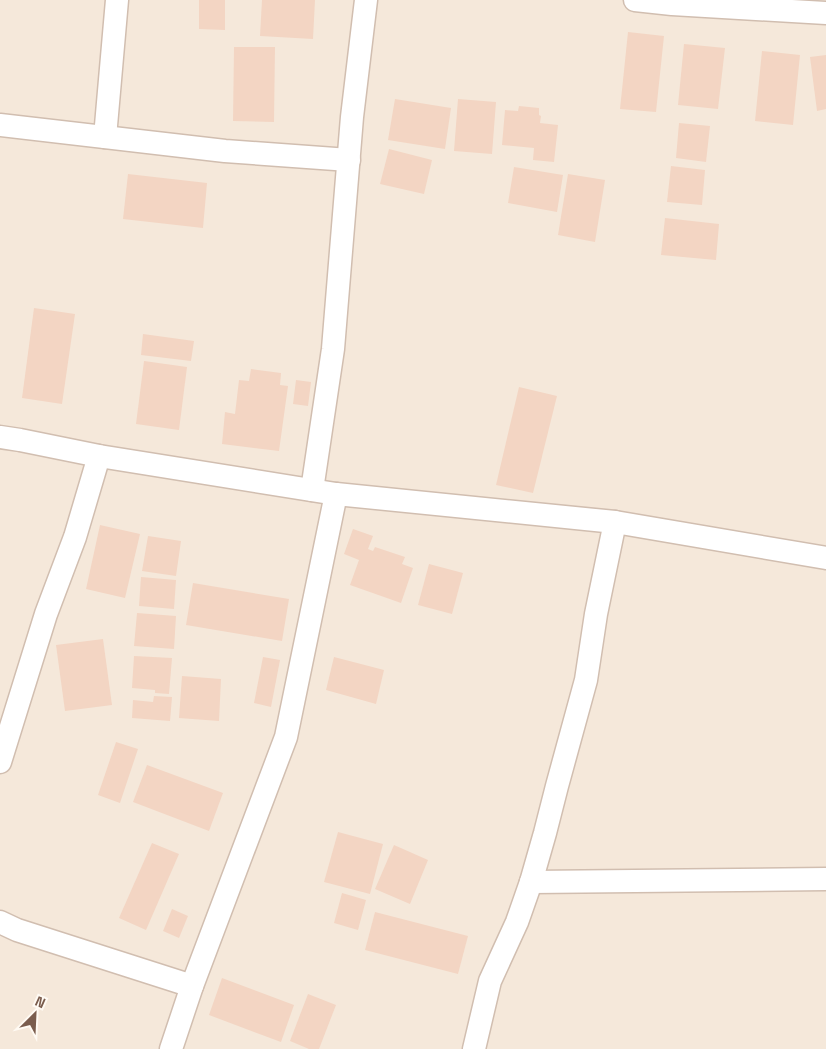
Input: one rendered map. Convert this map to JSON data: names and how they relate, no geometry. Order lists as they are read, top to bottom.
{
  "north": "top right"
}
